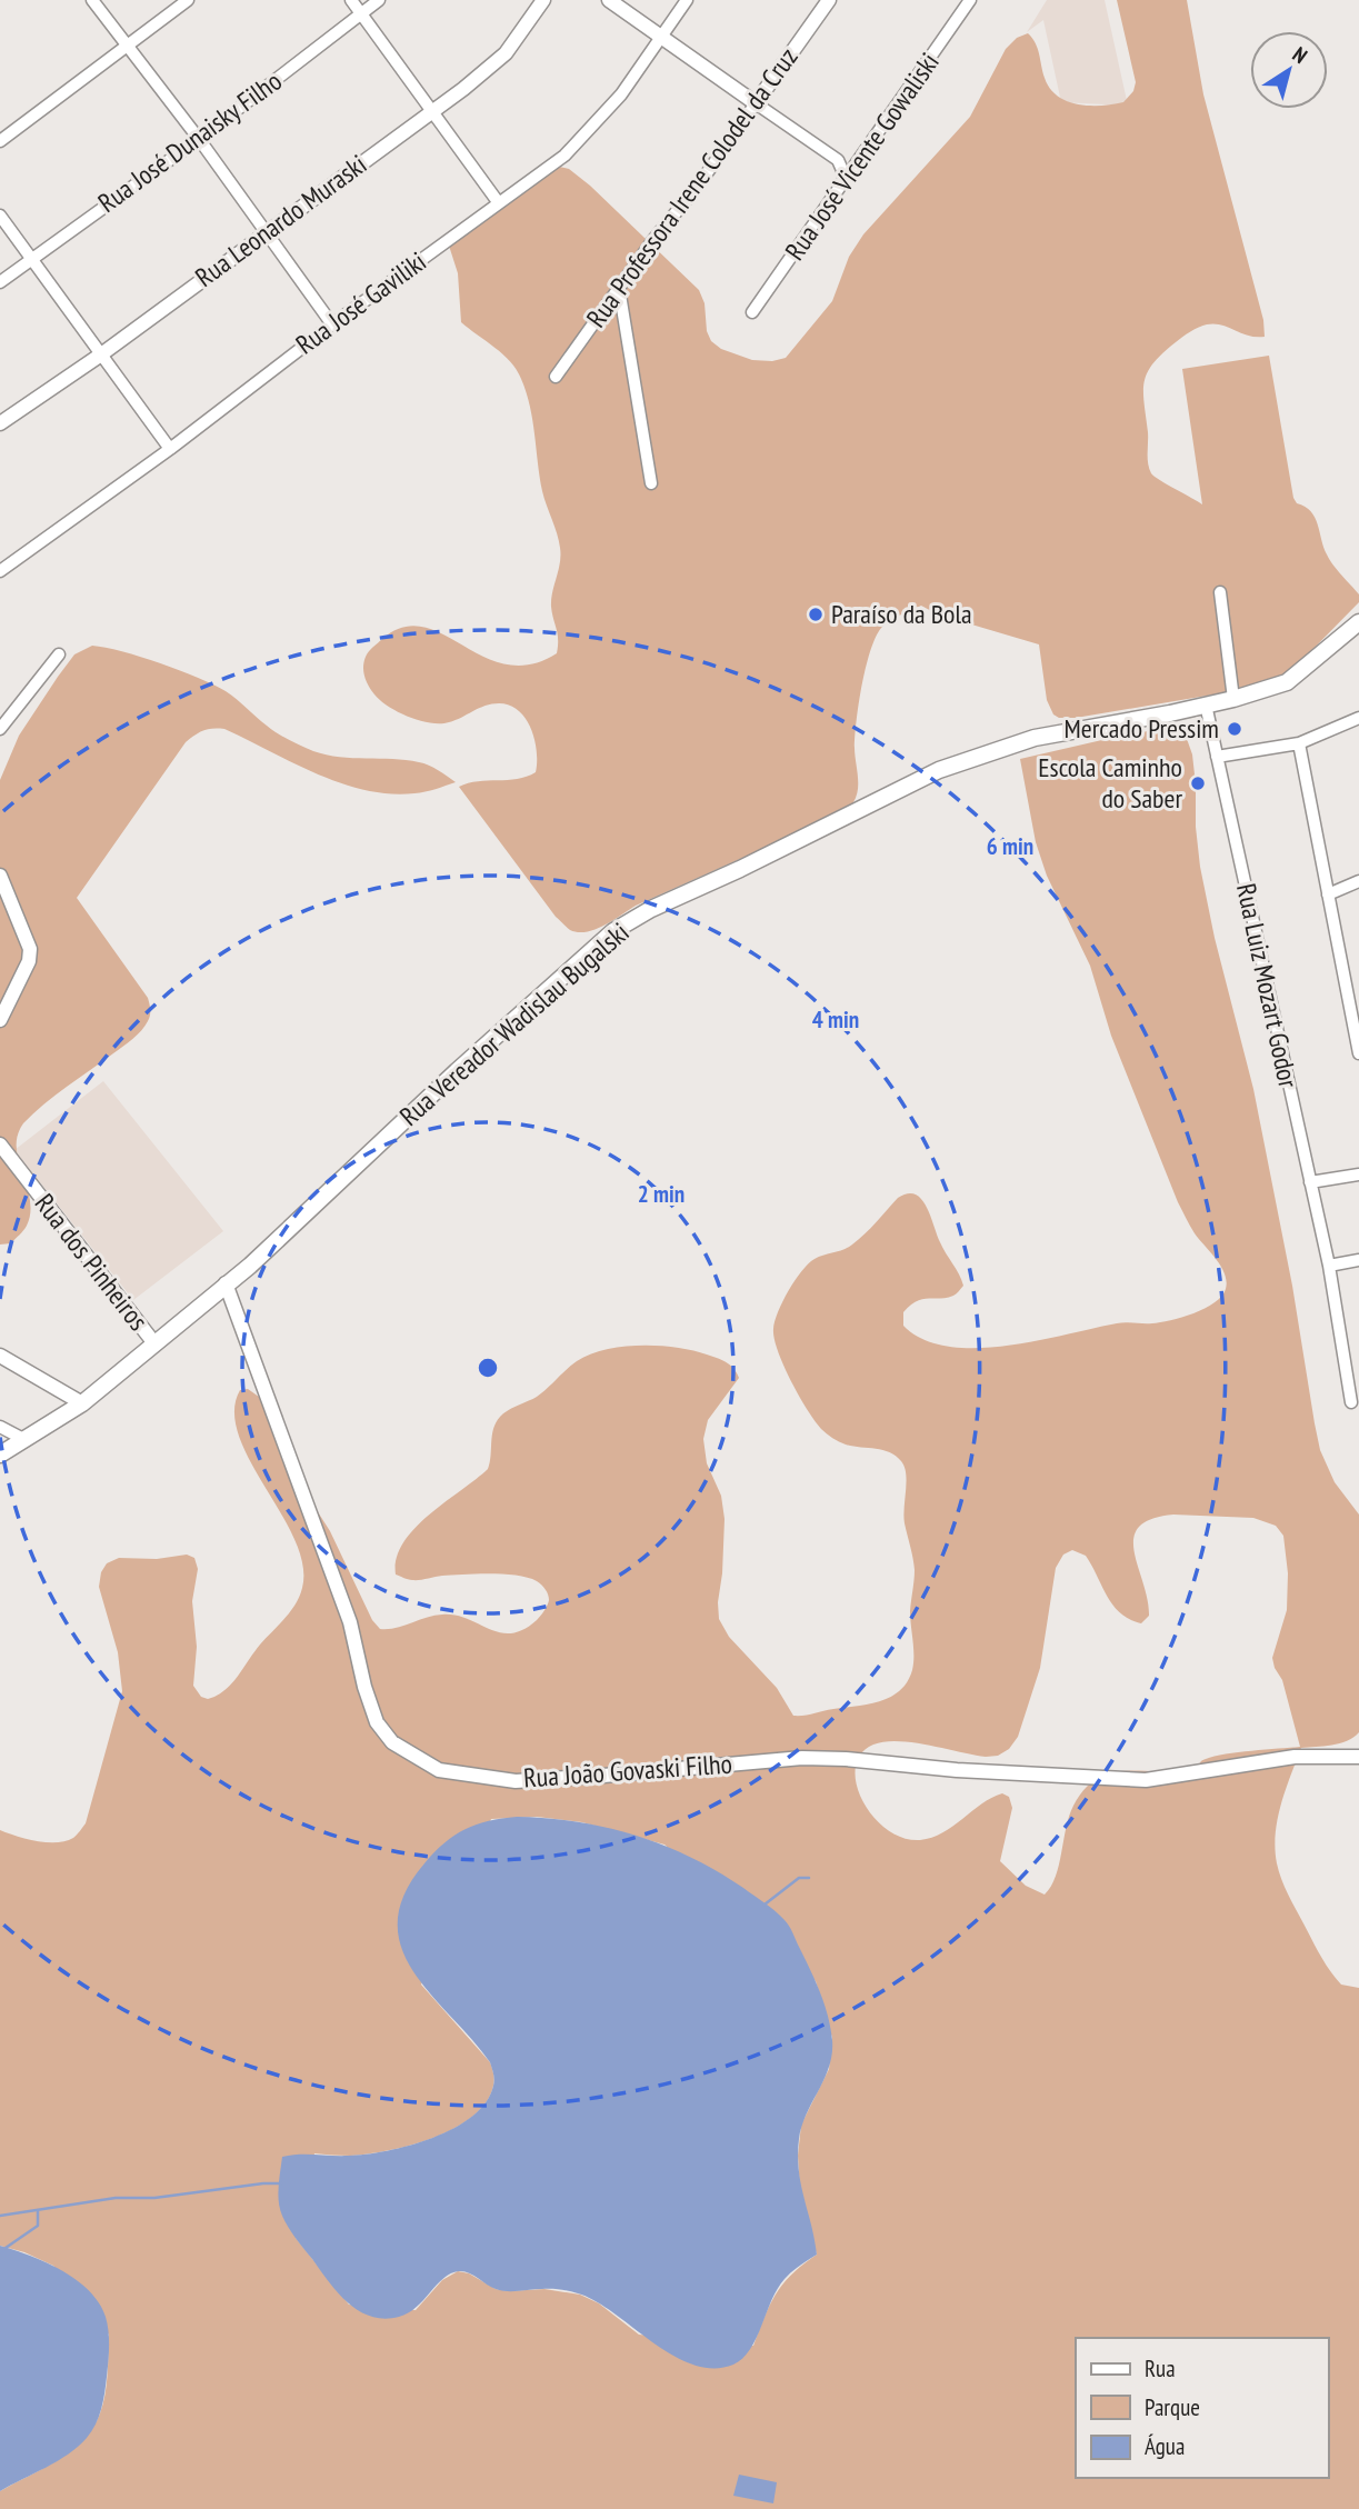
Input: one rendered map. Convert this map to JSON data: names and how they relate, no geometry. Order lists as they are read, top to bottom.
{
  "streets": {
    "main road": ["Rua Vereador Wadislau Bugalski"],
    "street": [
      "Rua José Dunaisky Filho",
      "Rua José Vicente Gowaliski",
      "Rua Professora Irene Colodel da Cruz",
      "Rua Leonardo Muraski",
      "Rua José Gaviliki",
      "Rua Luiz Mozart Godor",
      "Rua dos Pinheiros",
      "Rua João Govaski Filho"
    ]
  },
  "crossings": [
    ["Rua Luiz Mozart Godor", "Rua Vereador Wadislau Bugalski"],
    ["Rua Vereador Wadislau Bugalski", "Rua dos Pinheiros"],
    ["Rua Vereador Wadislau Bugalski", "Rua João Govaski Filho"]
  ],
  "places": ["Paraíso da Bola", "Mercado Pressim", "Escola Caminho do Saber"],
  "legend": ["Rua", "Parque", "Água"],
  "north": "top right",
  "rings": ["6 min", "4 min", "2 min"]
}
